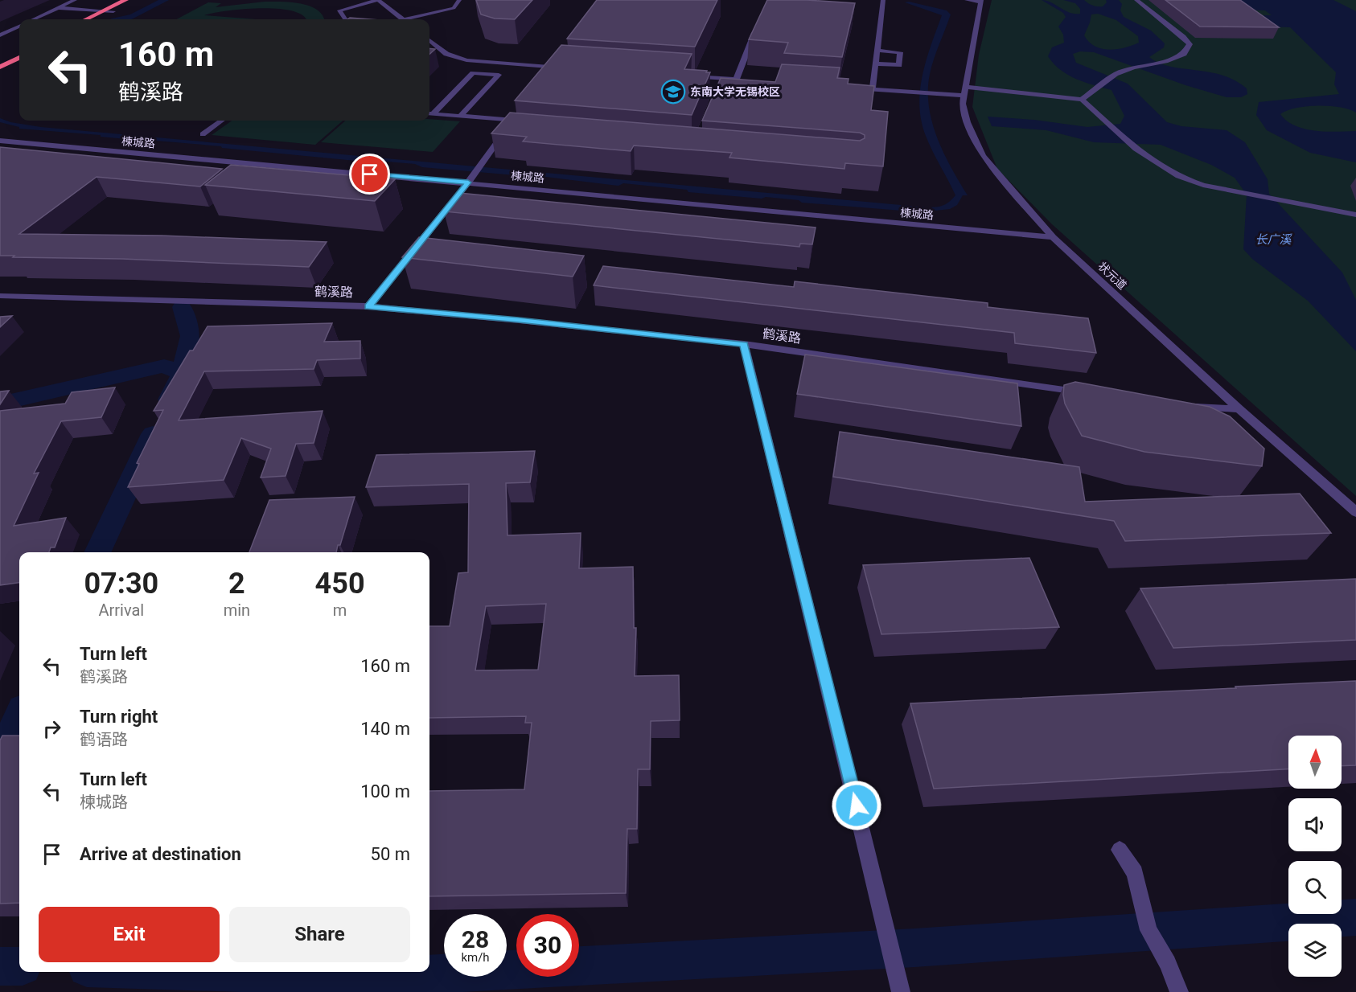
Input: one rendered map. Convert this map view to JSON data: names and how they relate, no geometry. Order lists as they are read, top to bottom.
{
  "streets": {
    "street": ["楝城路", "状元道", "鹤溪路"]
  },
  "crossings": [
    ["楝城路", "状元道"]
  ],
  "water": ["长广溪"],
  "places": {
    "school or university": ["东南大学无锡校区"]
  },
  "north": "top",
  "page": {
    "turn": ["160 m", "鹤溪路"],
    "eta": [
      "07:30",
      "Arrival",
      "2",
      "min",
      "450",
      "m"
    ],
    "list": [
      {
        "name": "Turn left",
        "note": "鹤溪路",
        "value": "160 m"
      },
      {
        "name": "Turn right",
        "note": "鹤语路",
        "value": "140 m"
      },
      {
        "name": "Turn left",
        "note": "楝城路",
        "value": "100 m"
      },
      {
        "name": "Arrive at destination",
        "value": "50 m"
      }
    ],
    "buttons": ["Exit", "Share"],
    "speed": "28 km/h",
    "limit": "30"
  }
}
